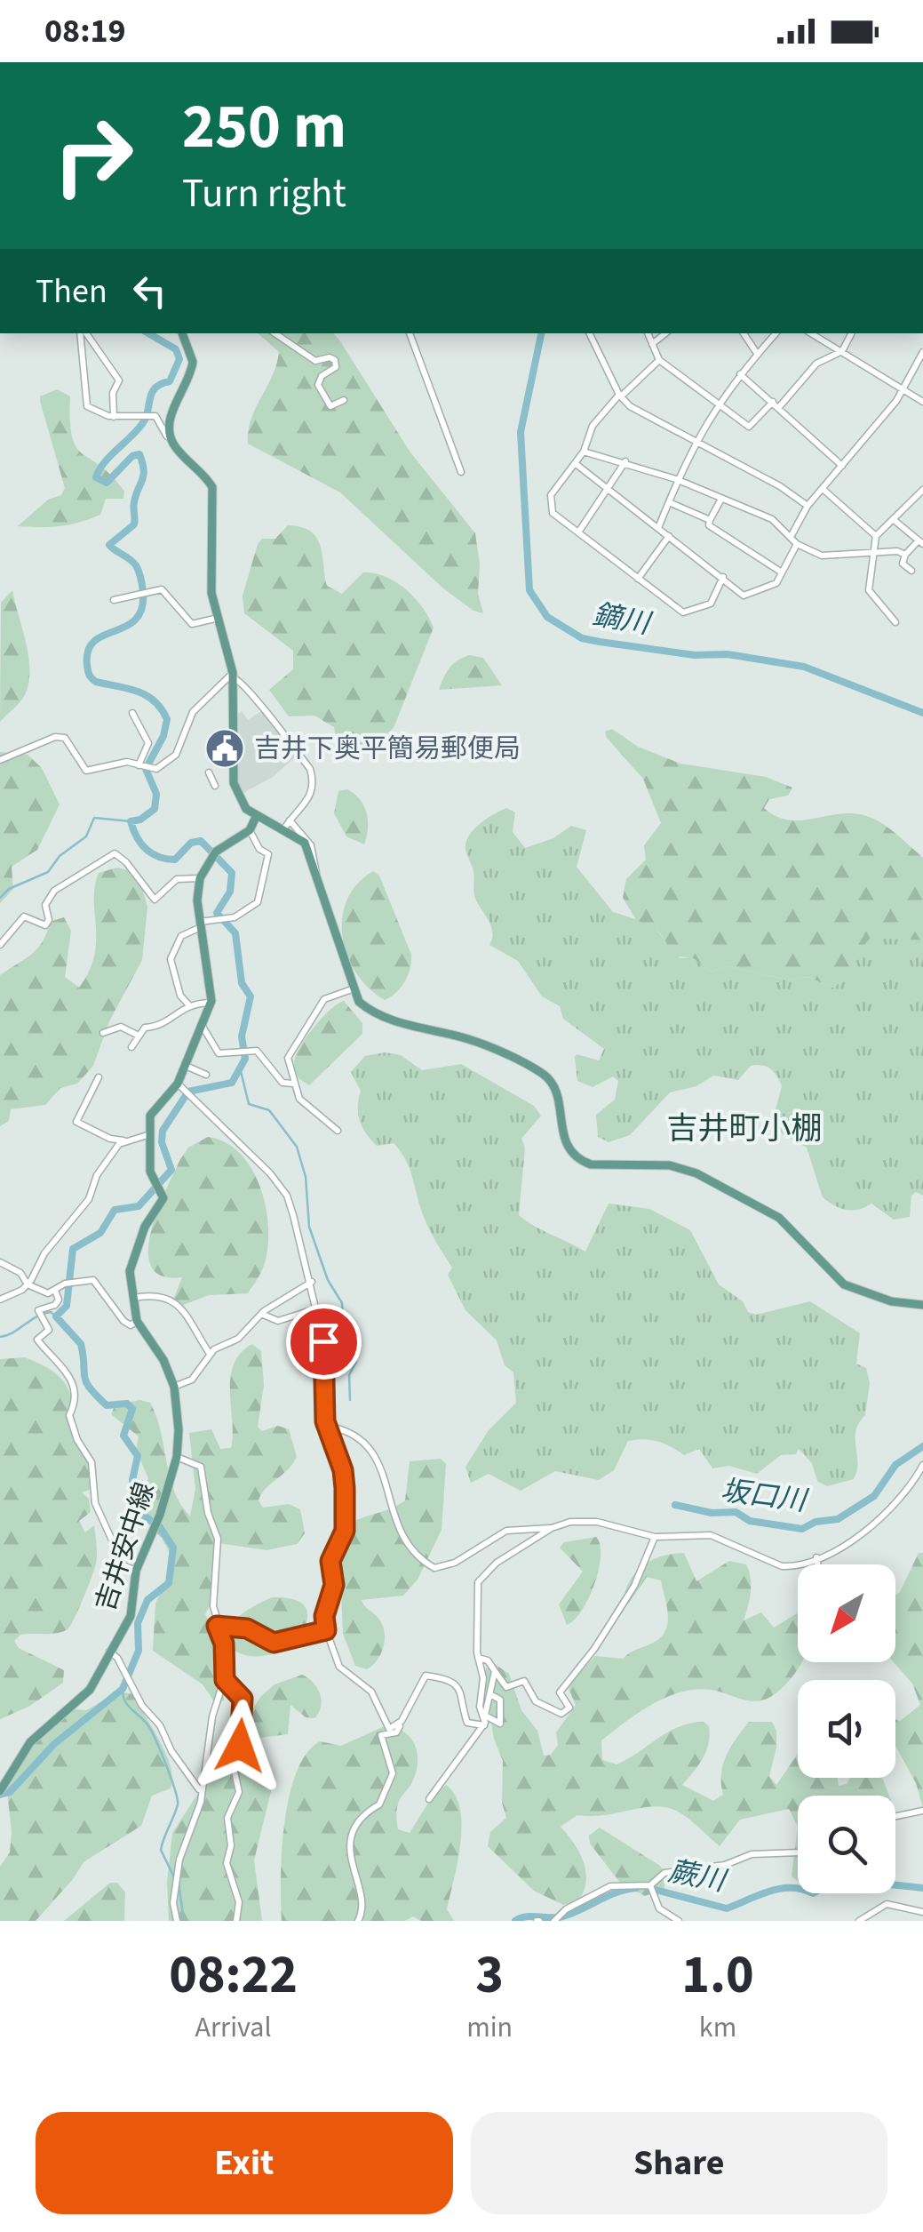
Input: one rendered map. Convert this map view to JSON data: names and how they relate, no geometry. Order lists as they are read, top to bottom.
{
  "streets": {
    "main road": ["吉井安中線"]
  },
  "districts": ["吉井町小棚"],
  "water": ["鏑川", "坂口川", "蕨川"],
  "places": {
    "public building": ["吉井下奥平簡易郵便局"]
  },
  "north": "bottom left",
  "page": {
    "status": "08:19",
    "turn": ["250 m", "Turn right"],
    "then": "Then",
    "eta": [
      "08:22",
      "Arrival",
      "3",
      "min",
      "1.0",
      "km"
    ],
    "buttons": ["Exit", "Share"]
  }
}
